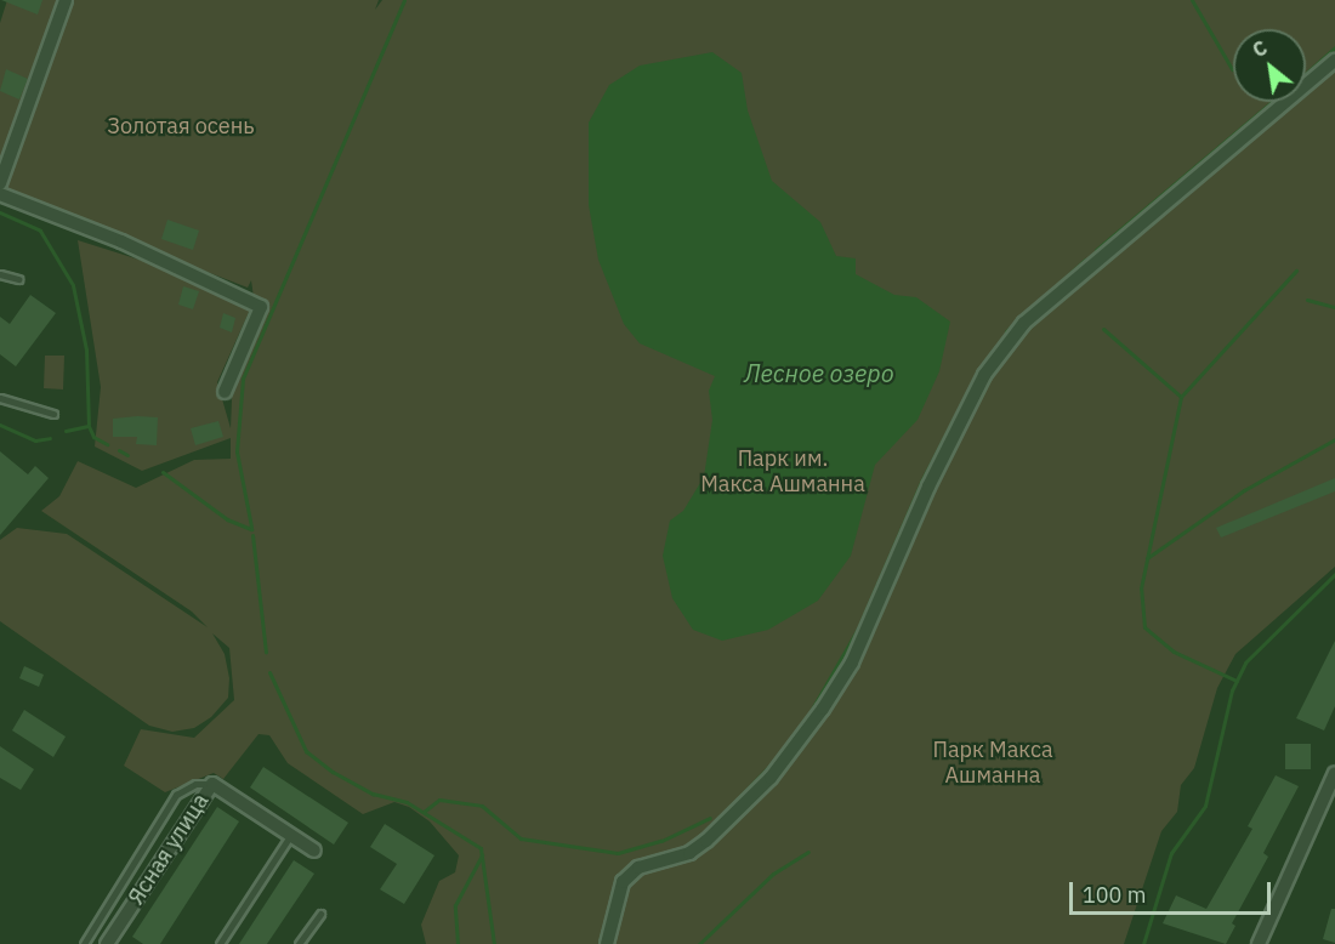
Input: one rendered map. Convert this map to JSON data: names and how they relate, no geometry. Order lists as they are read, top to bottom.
{
  "streets": {
    "street": ["Ясная улица"]
  },
  "water": ["Лесное озеро"],
  "parks": ["Золотая осень", "Парк им. Макса Ашманна", "Парк Макса Ашманна"],
  "scale_bar": "100 m",
  "north": "top left"
}
